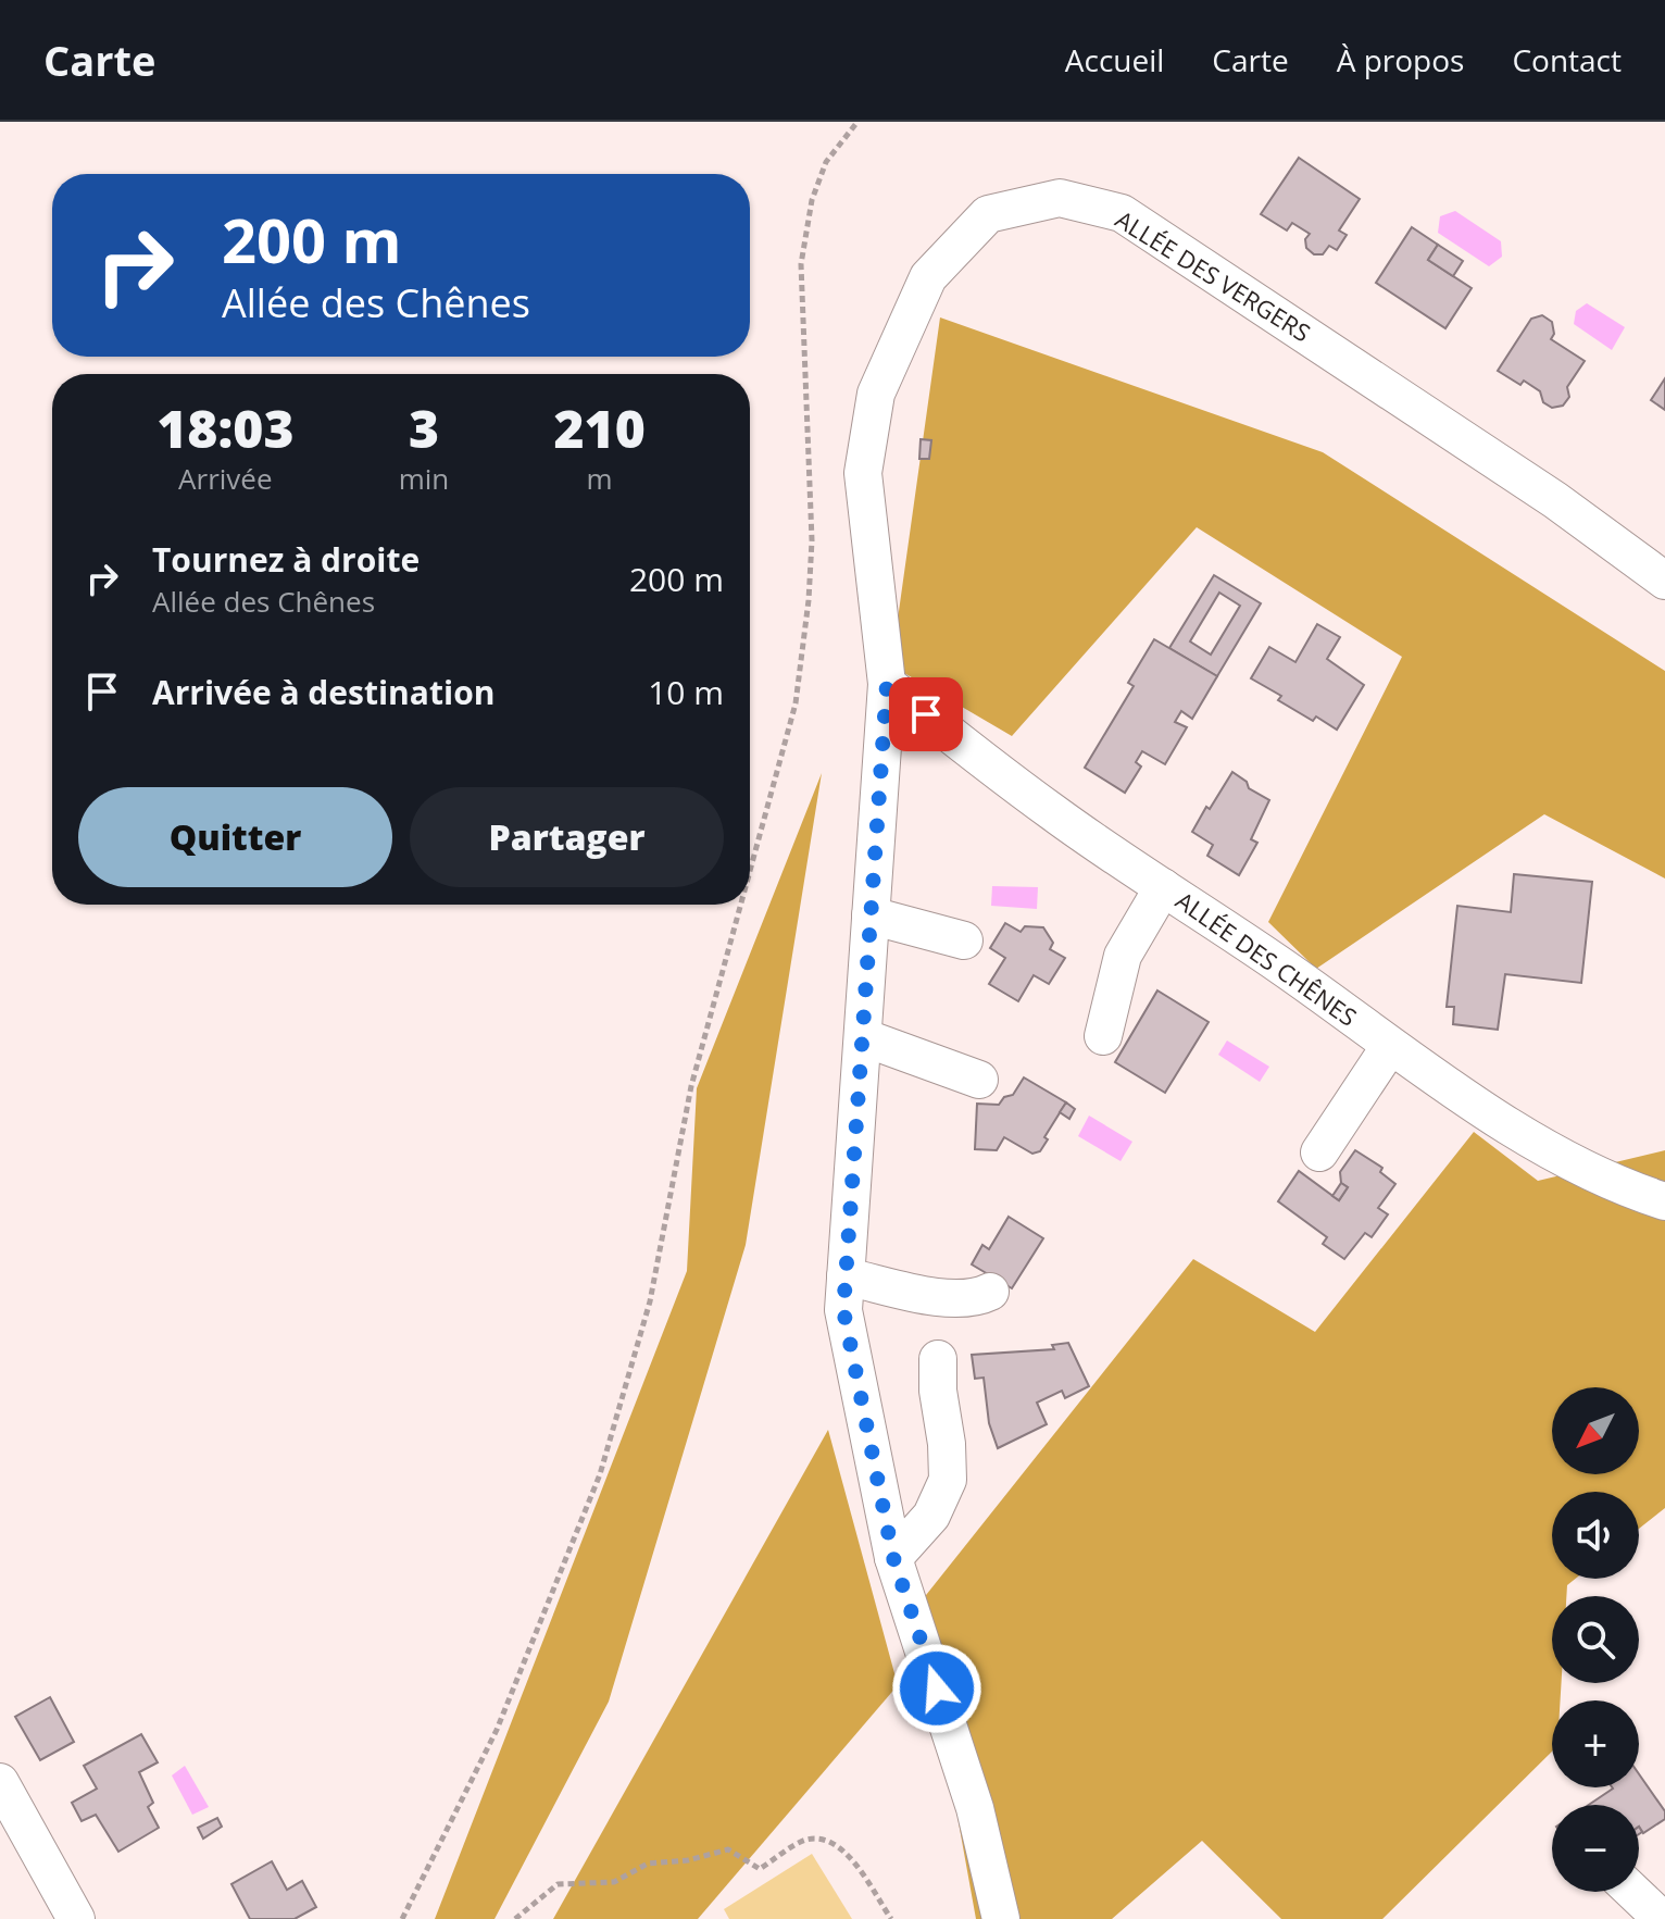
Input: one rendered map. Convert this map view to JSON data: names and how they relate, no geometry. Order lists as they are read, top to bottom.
{
  "streets": {
    "street": ["ALLÉE DES VERGERS", "ALLÉE DES CHÊNES"]
  },
  "crossings": [
    ["ALLÉE DES VERGERS", "ALLÉE DES CHÊNES"]
  ],
  "north": "bottom left",
  "page": {
    "header": "Carte",
    "nav": [
      "Accueil",
      "Carte",
      "À propos",
      "Contact"
    ],
    "turn": ["200 m", "Allée des Chênes"],
    "eta": [
      "18:03",
      "Arrivée",
      "3",
      "min",
      "210",
      "m"
    ],
    "list": [
      {
        "name": "Tournez à droite",
        "note": "Allée des Chênes",
        "value": "200 m"
      },
      {
        "name": "Arrivée à destination",
        "value": "10 m"
      }
    ],
    "buttons": ["Quitter", "Partager"],
    "map_buttons": ["+", "−"]
  }
}
